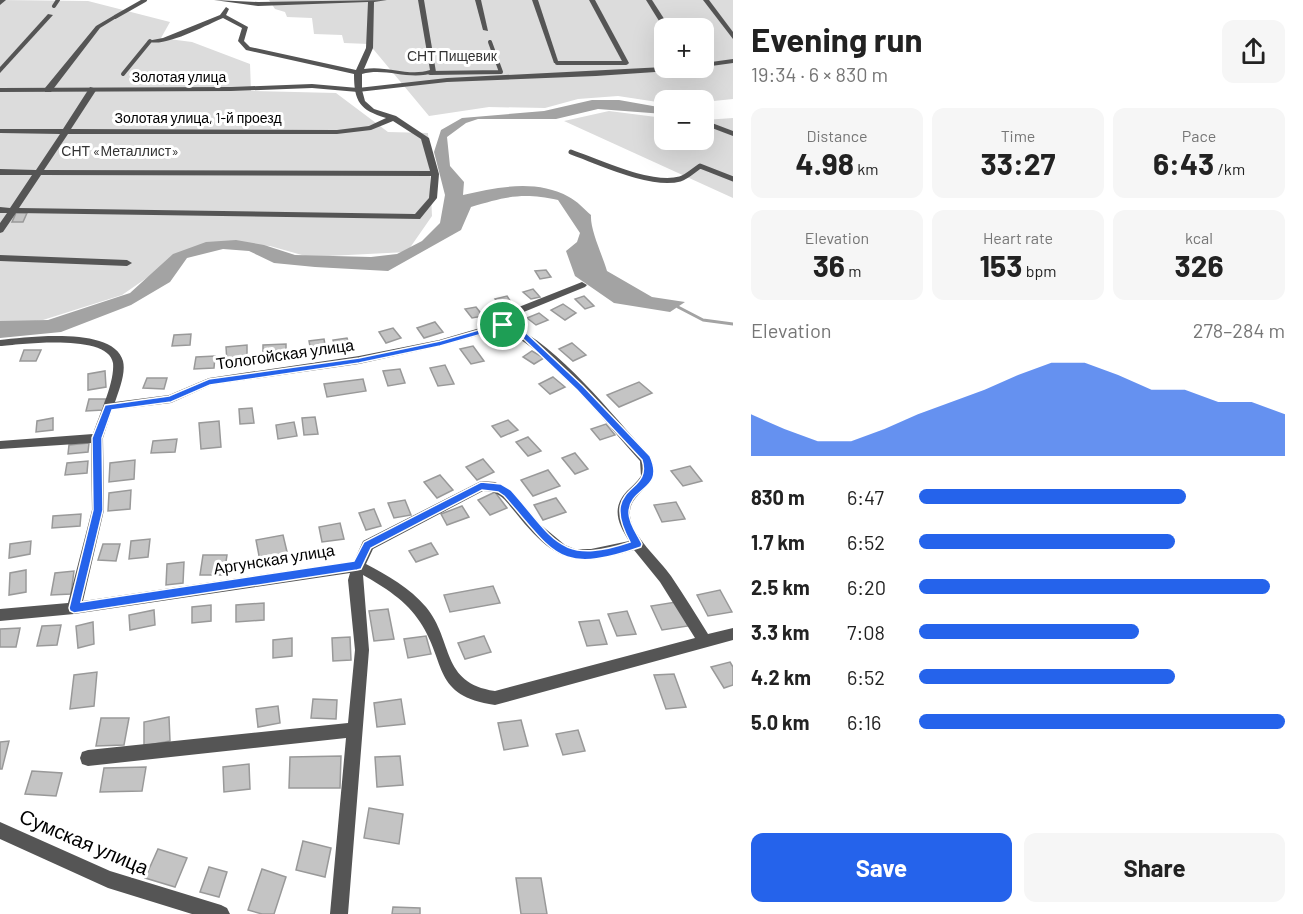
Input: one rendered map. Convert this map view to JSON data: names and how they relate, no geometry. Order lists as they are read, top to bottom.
{
  "streets": {
    "street": [
      "Золотая улица",
      "Золотая улица, 1-й проезд",
      "Тологойская улица",
      "Аргунская улица",
      "Сумская улица"
    ]
  },
  "parks": ["СНТ Пищевик", "СНТ «Металлист»"],
  "page": {
    "heading": ["Evening run", "19:34 · 6 × 830 m"],
    "map_buttons": ["+", "−"],
    "stats": [
      ["Distance", "4.98 km"],
      ["Time", "33:27"],
      ["Pace", "6:43 /km"],
      ["Elevation", "36 m"],
      ["Heart rate", "153 bpm"],
      ["kcal", "326"]
    ],
    "chart": ["Elevation", "278–284 m"],
    "list": [
      {
        "name": "830 m",
        "note": "6:47"
      },
      {
        "name": "1.7 km",
        "note": "6:52"
      },
      {
        "name": "2.5 km",
        "note": "6:20"
      },
      {
        "name": "3.3 km",
        "note": "7:08"
      },
      {
        "name": "4.2 km",
        "note": "6:52"
      },
      {
        "name": "5.0 km",
        "note": "6:16"
      }
    ],
    "buttons": ["Save", "Share"]
  }
}
